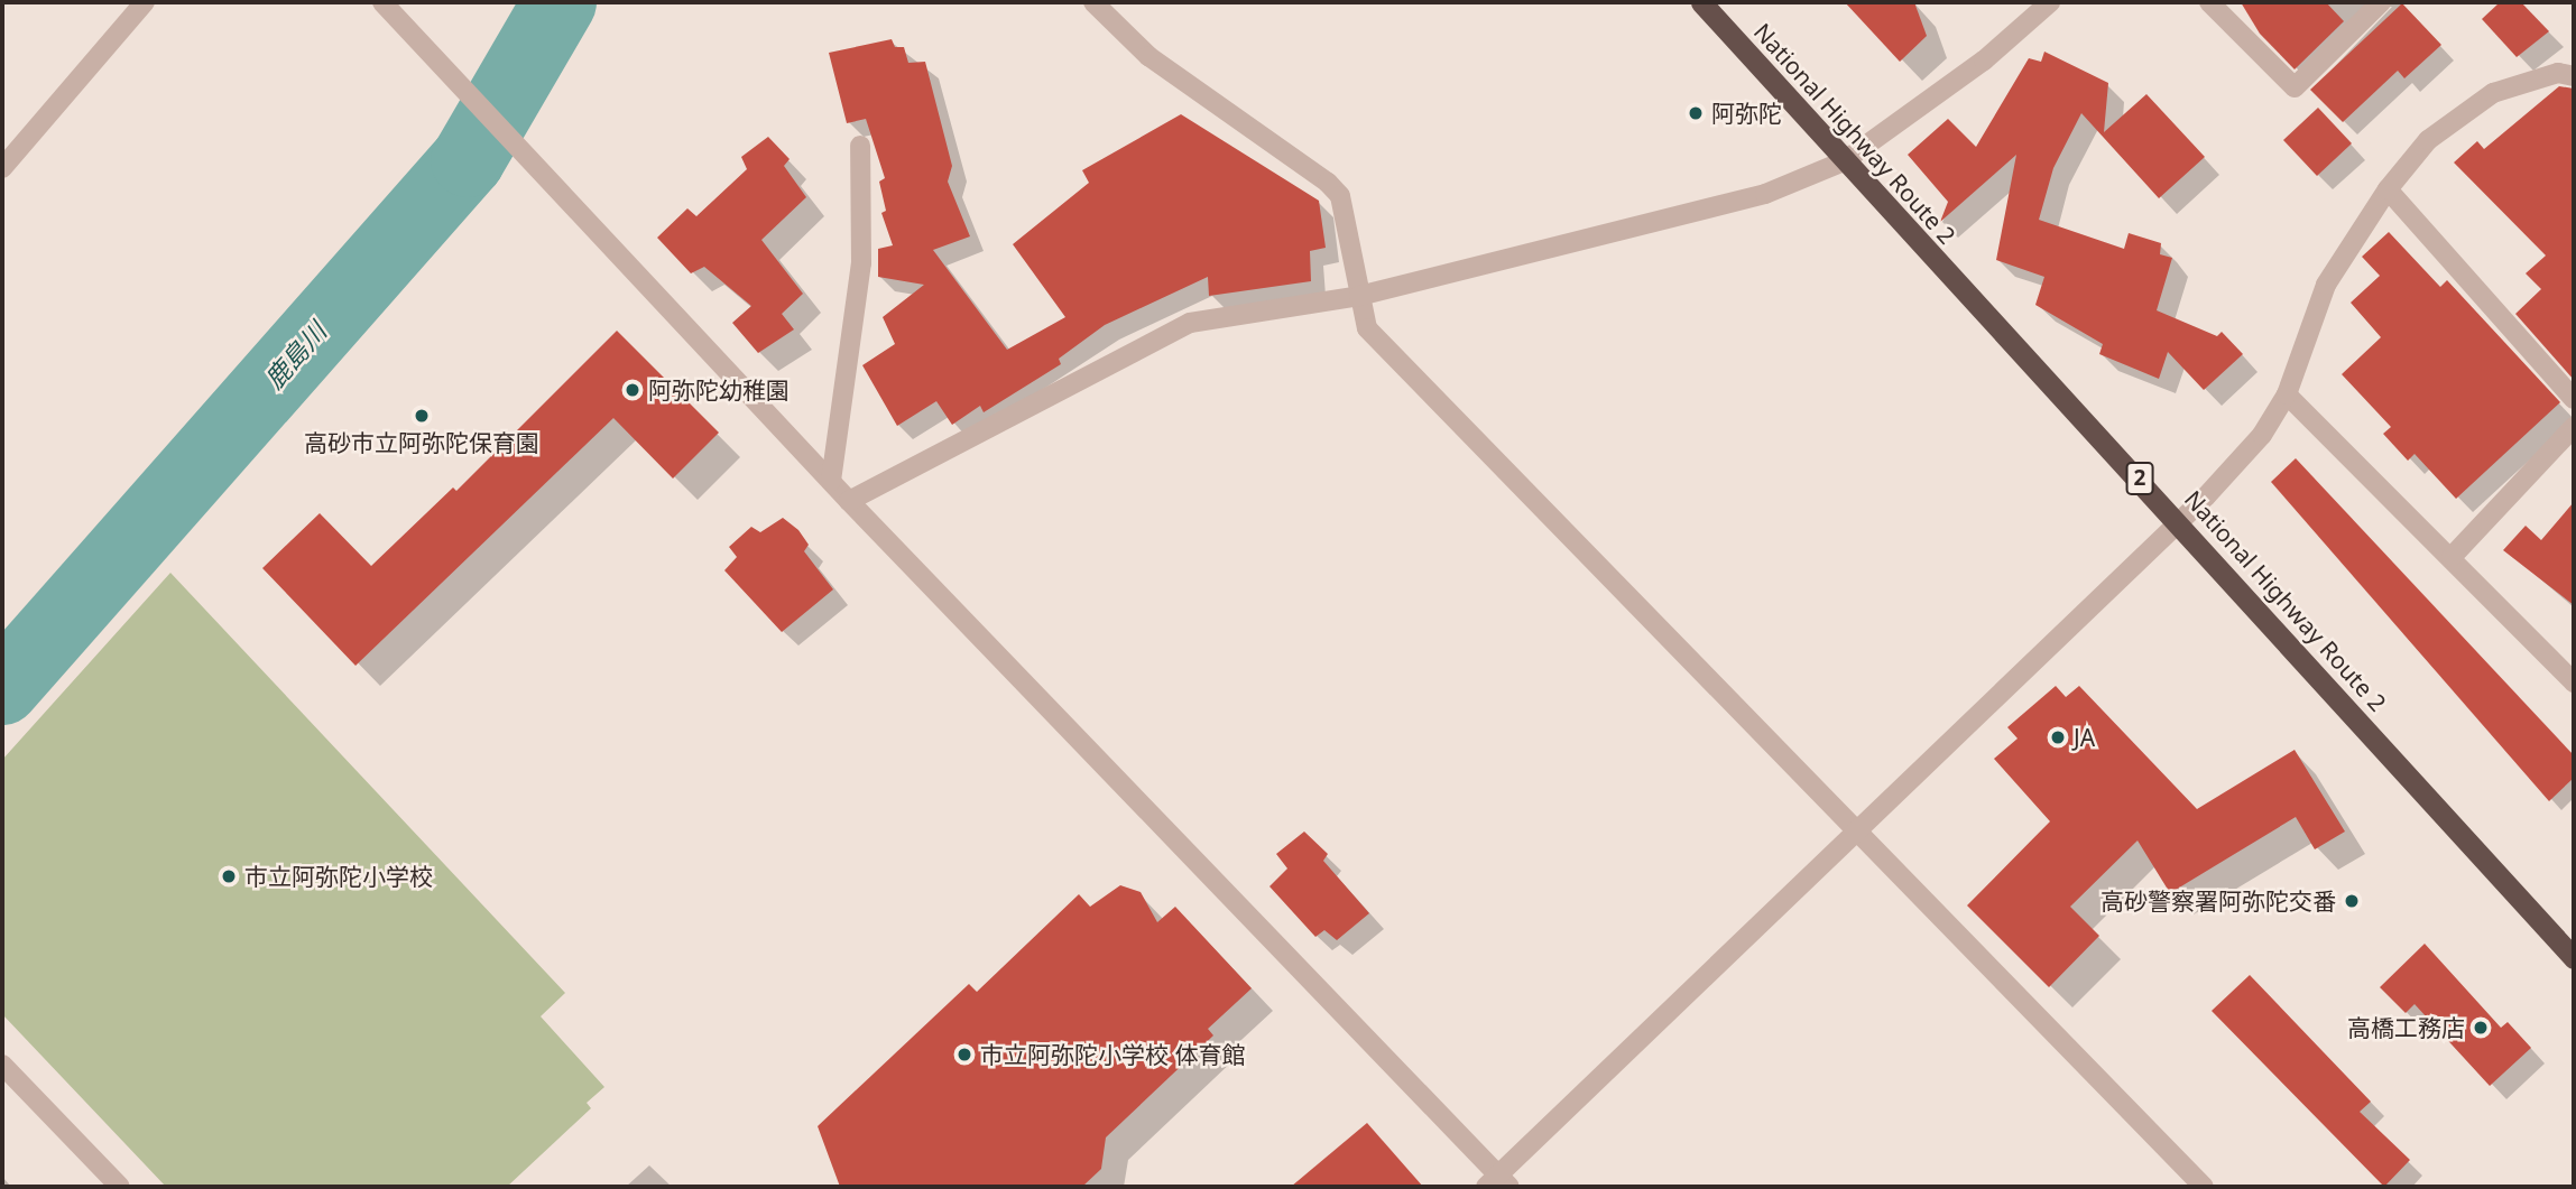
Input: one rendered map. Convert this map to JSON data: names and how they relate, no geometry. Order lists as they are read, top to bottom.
{
  "streets": {
    "highway": ["National Highway Route 2", "2"]
  },
  "water": ["鹿島川"],
  "places": [
    "阿弥陀",
    "阿弥陀幼稚園",
    "高砂市立阿弥陀保育園",
    "JA",
    "市立阿弥陀小学校",
    "高砂警察署阿弥陀交番",
    "高橋工務店",
    "市立阿弥陀小学校 体育館"
  ]
}
